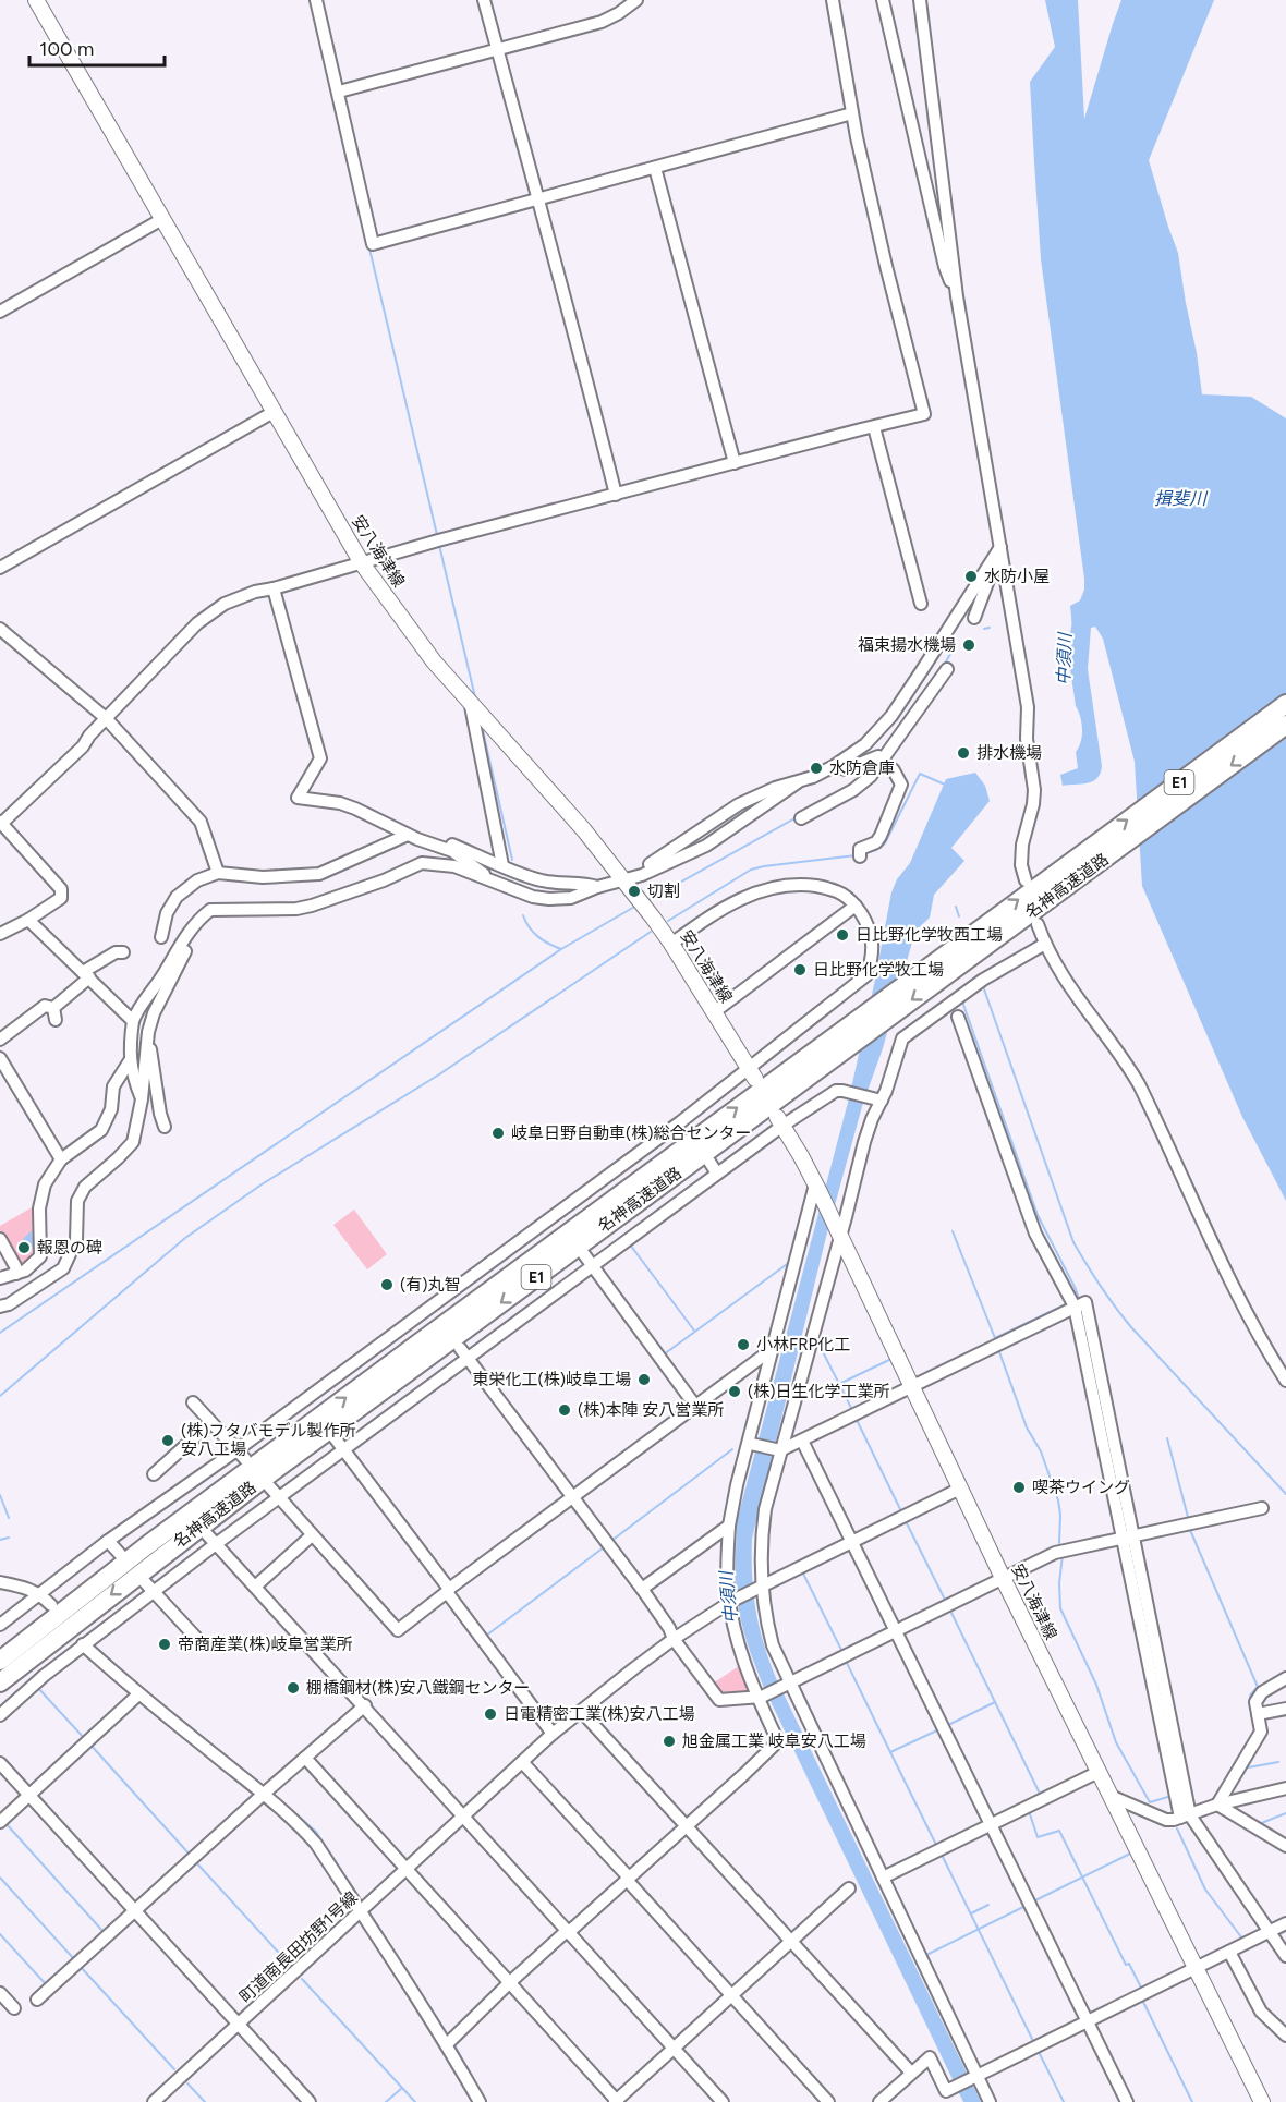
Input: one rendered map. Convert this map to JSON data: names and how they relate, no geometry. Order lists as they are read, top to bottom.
{
  "streets": {
    "highway": ["E1", "名神高速道路"],
    "main road": ["安八海津線"],
    "street": ["町道南長田坊野1号線"]
  },
  "crossings": [
    ["安八海津線", "町道南長田坊野1号線"]
  ],
  "water": ["揖斐川", "中須川"],
  "places": [
    "水防小屋",
    "福束揚水機場",
    "排水機場",
    "水防倉庫",
    "切割",
    "日比野化学牧西工場",
    "日比野化学牧工場",
    "岐阜日野自動車(株)総合センター",
    "報恩の碑",
    "(有)丸智",
    "小林FRP化工",
    "東栄化工(株)岐阜工場",
    "(株)日生化学工業所",
    "(株)本陣 安八営業所",
    "(株)フタバモデル製作所 安八工場",
    "喫茶ウイング",
    "帝商産業(株)岐阜営業所",
    "棚橋鋼材(株)安八鐵鋼センター",
    "日電精密工業(株)安八工場",
    "旭金属工業 岐阜安八工場"
  ],
  "scale_bar": "100 m"
}
